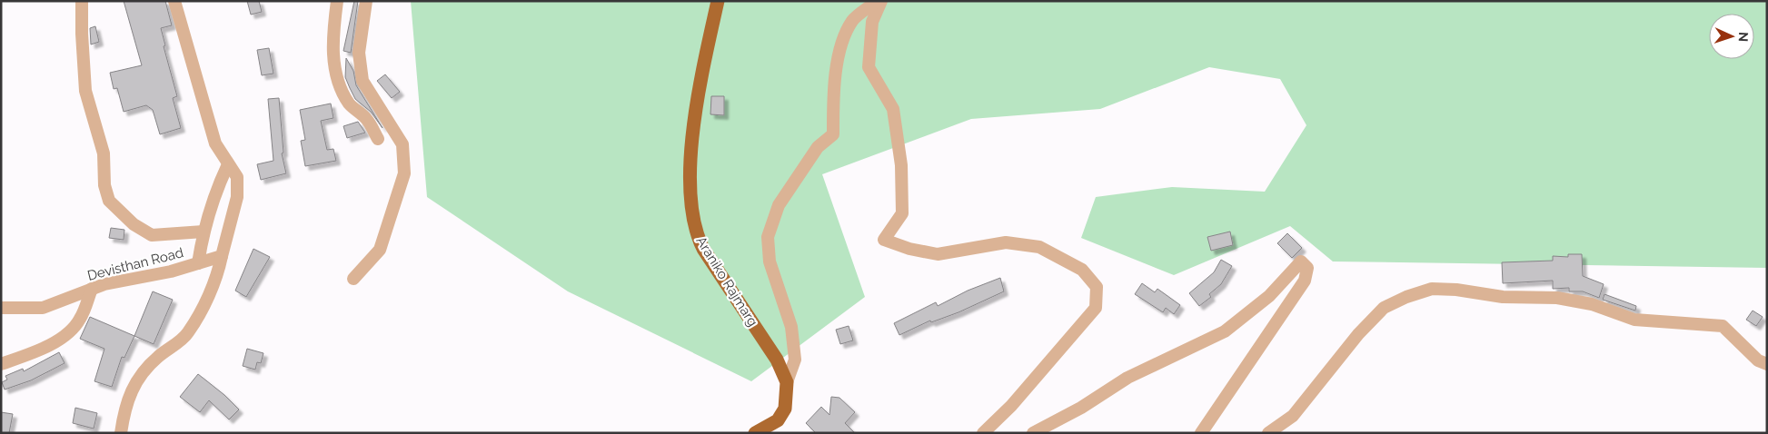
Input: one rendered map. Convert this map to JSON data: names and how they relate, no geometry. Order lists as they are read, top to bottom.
{
  "streets": {
    "highway": ["Araniko Rajmarg"],
    "street": ["Devisthan Road"]
  },
  "north": "right"
}
